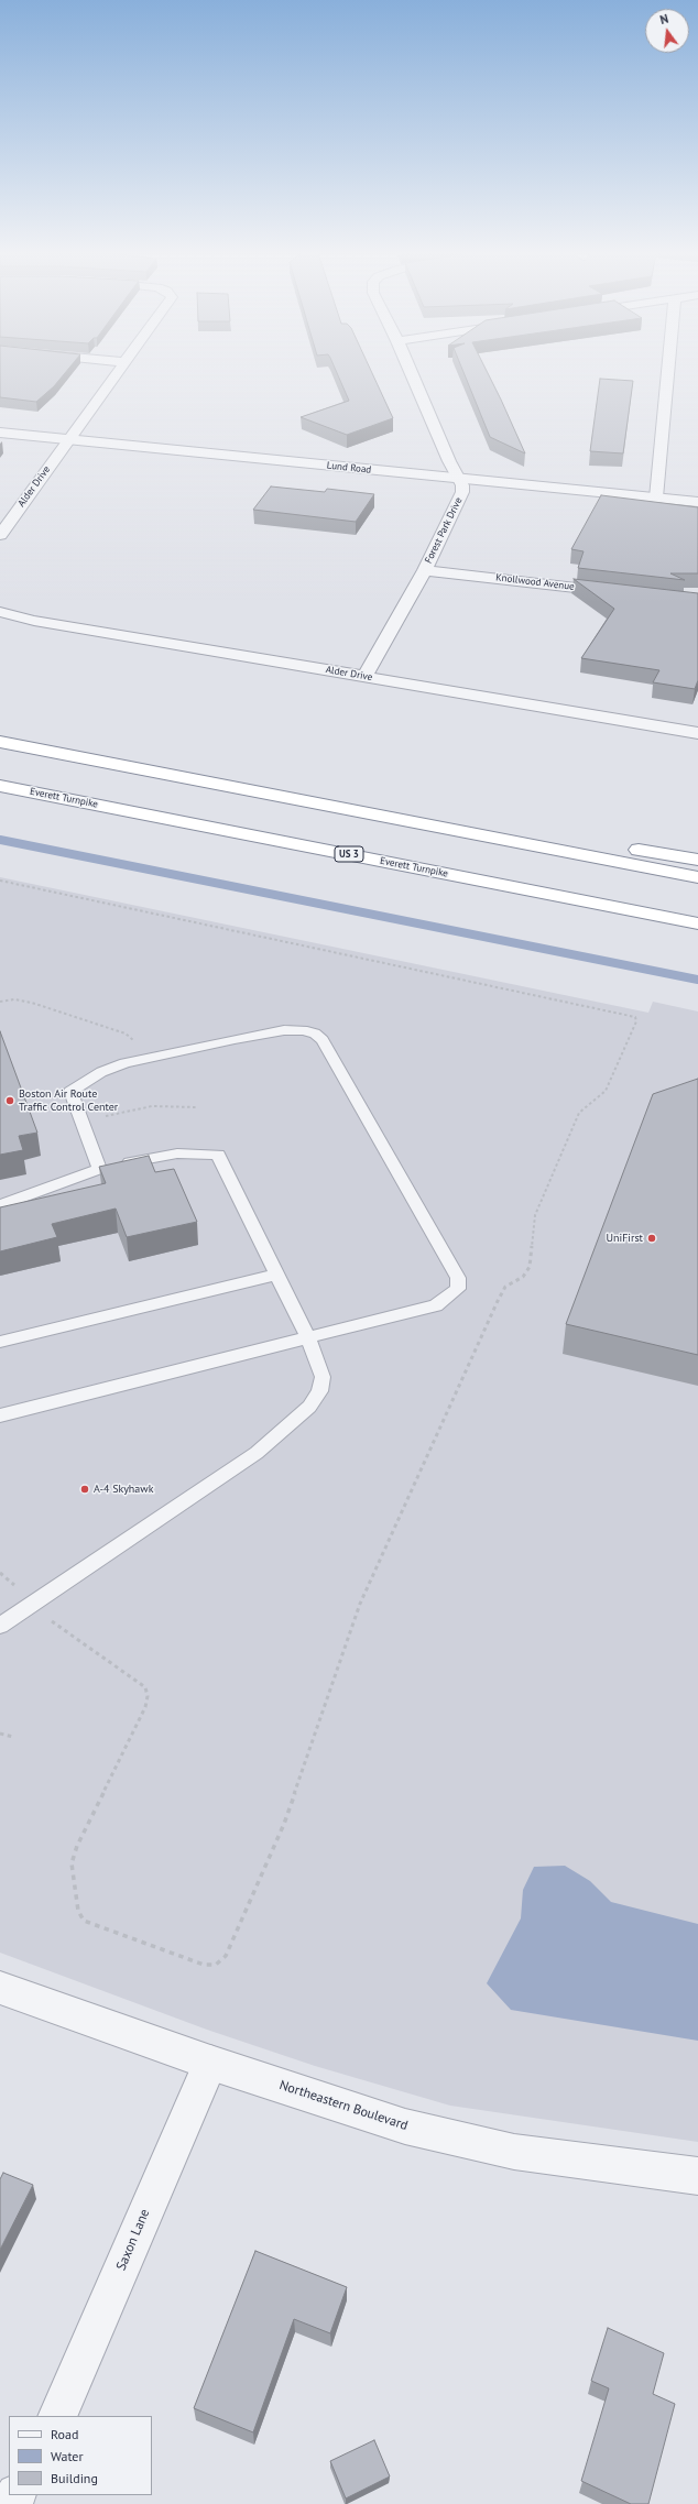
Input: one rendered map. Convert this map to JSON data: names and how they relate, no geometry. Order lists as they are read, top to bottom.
{
  "streets": {
    "highway": ["Everett Turnpike", "US 3"],
    "street": [
      "Lund Road",
      "Alder Drive",
      "Forest Park Drive",
      "Knollwood Avenue",
      "Northeastern Boulevard",
      "Saxon Lane"
    ]
  },
  "crossings": [
    ["Lund Road", "Alder Drive"],
    ["Lund Road", "Forest Park Drive"],
    ["Alder Drive", "Forest Park Drive"],
    ["Forest Park Drive", "Knollwood Avenue"],
    ["Northeastern Boulevard", "Saxon Lane"]
  ],
  "places": ["Boston Air Route Traffic Control Center", "UniFirst", "A-4 Skyhawk"],
  "legend": ["Road", "Water", "Building"],
  "north": "top"
}
